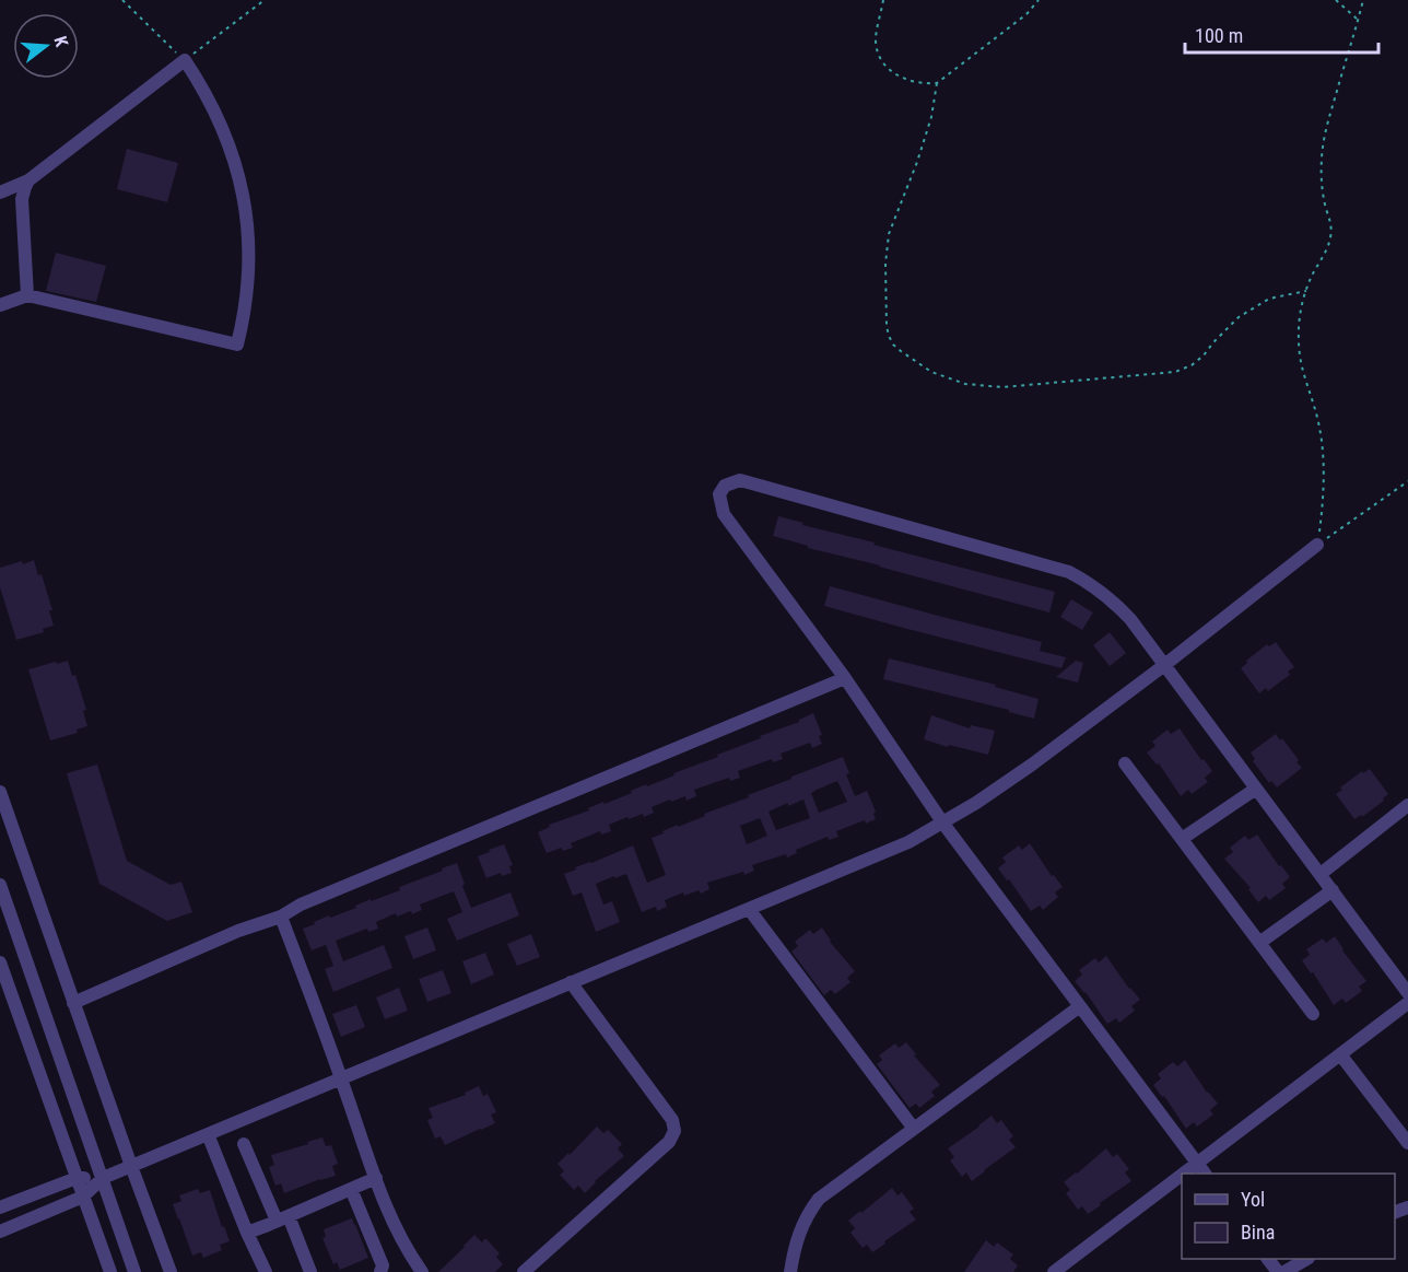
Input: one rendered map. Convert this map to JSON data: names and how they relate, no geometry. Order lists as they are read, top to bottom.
{
  "legend": ["Yol", "Bina"],
  "scale_bar": "100 m",
  "north": "right"
}
